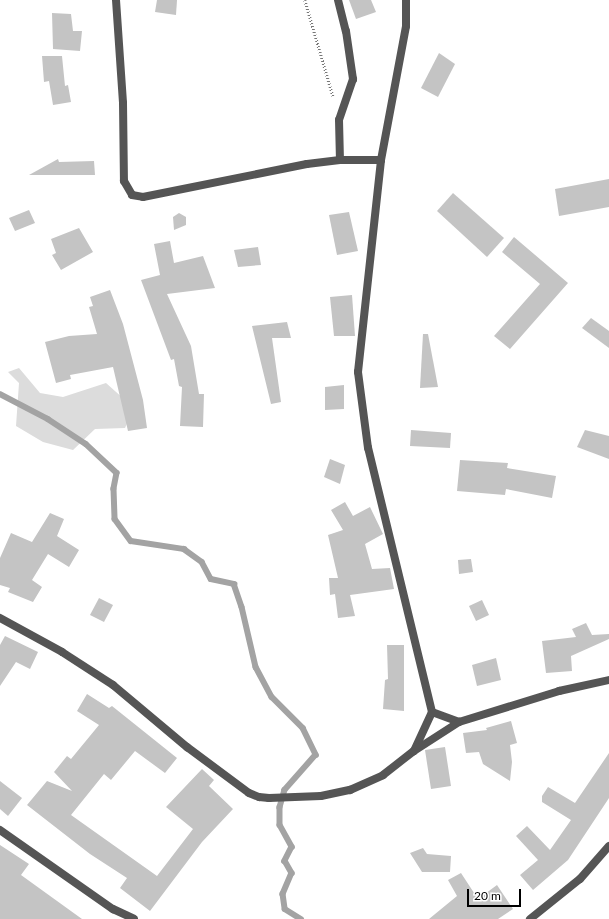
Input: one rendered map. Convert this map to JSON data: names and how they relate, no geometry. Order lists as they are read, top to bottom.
{
  "scale_bar": "20 m"
}
